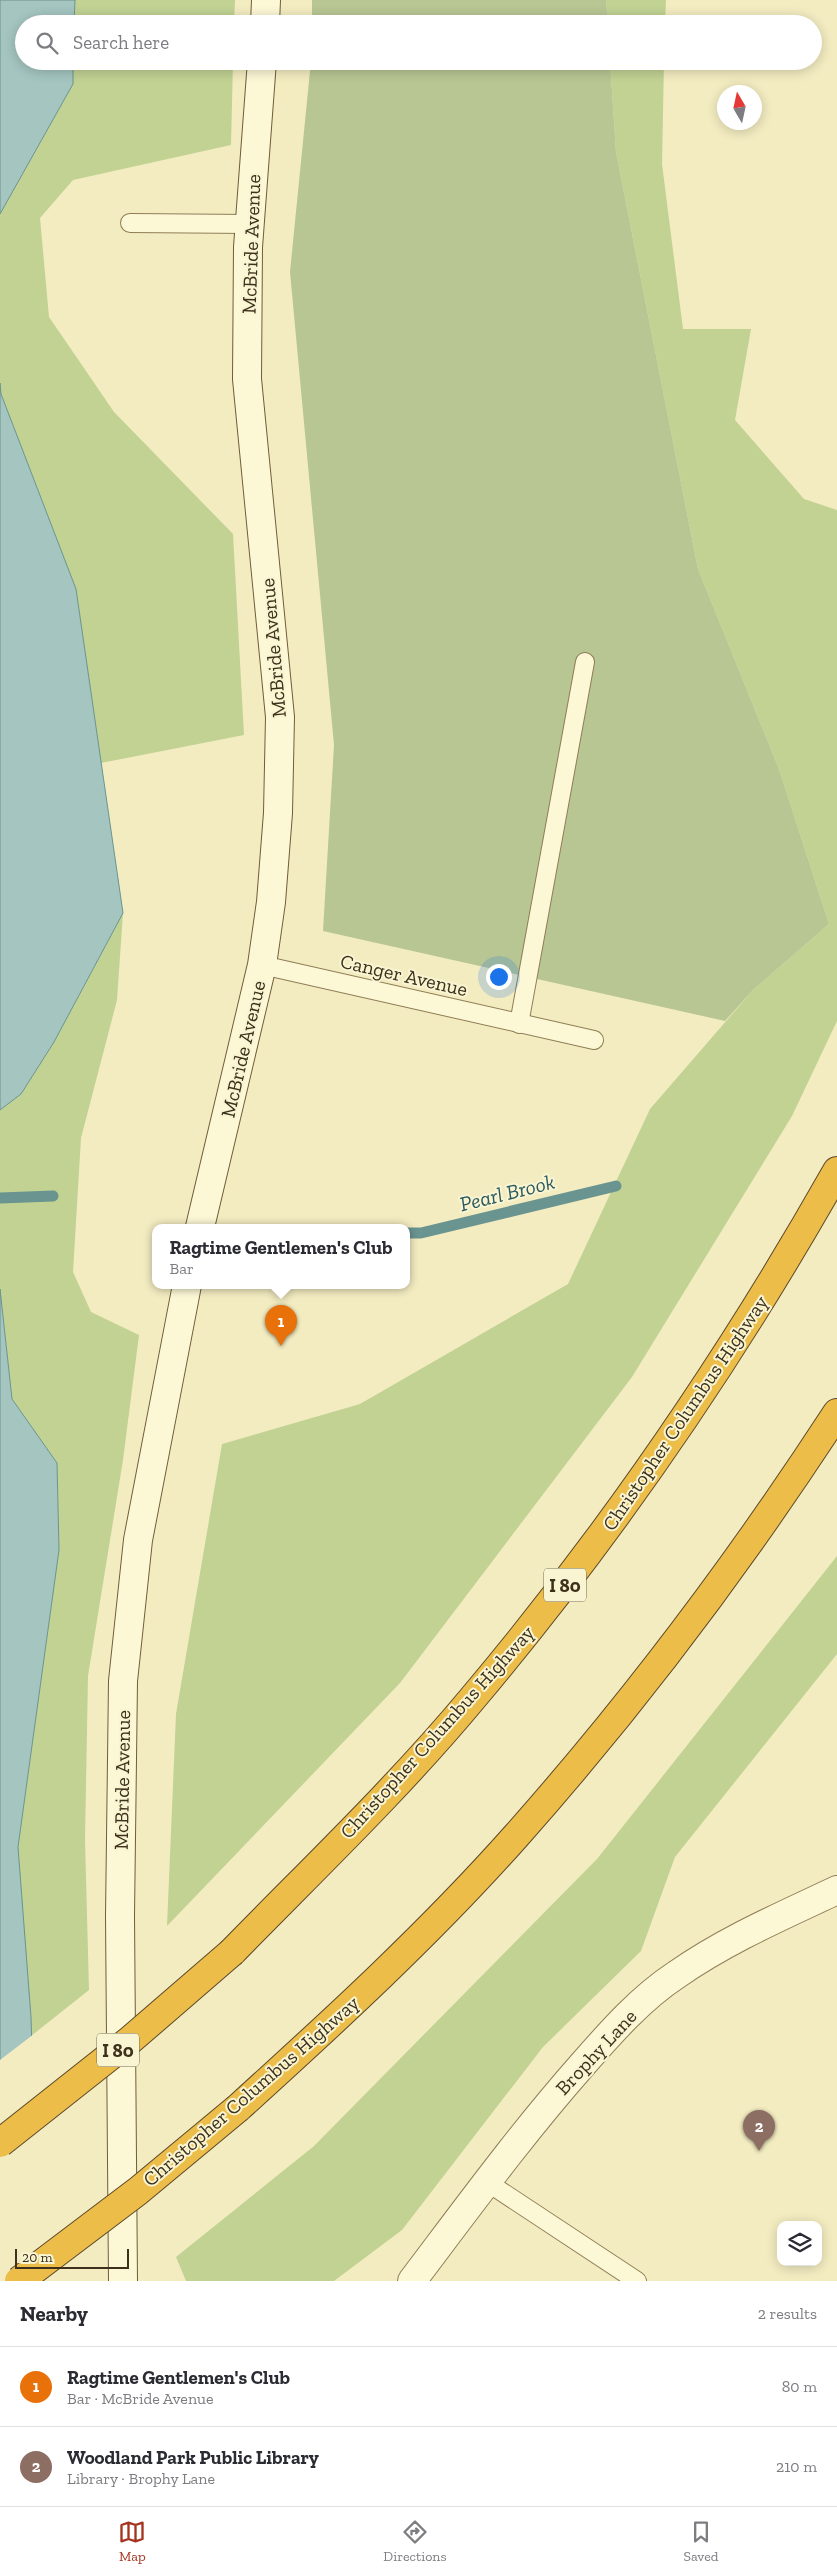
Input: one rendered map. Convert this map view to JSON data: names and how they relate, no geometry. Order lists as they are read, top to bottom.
{
  "streets": {
    "highway": ["Christopher Columbus Highway", "I 80"],
    "main road": ["McBride Avenue", "Brophy Lane"],
    "lane": ["Canger Avenue"]
  },
  "crossings": [
    ["McBride Avenue", "Canger Avenue"]
  ],
  "water": ["Pearl Brook"],
  "scale_bar": "20 m",
  "north": "top",
  "page": {
    "search": "Search here",
    "popup": ["Ragtime Gentlemen's Club", "Bar"],
    "pins": ["1", "2"],
    "scale": "20 m",
    "heading": ["Nearby", "2 results"],
    "list": [
      {
        "mark": "1",
        "name": "Ragtime Gentlemen's Club",
        "note": "Bar · McBride Avenue",
        "value": "80 m"
      },
      {
        "mark": "2",
        "name": "Woodland Park Public Library",
        "note": "Library · Brophy Lane",
        "value": "210 m"
      }
    ],
    "nav": ["Map", "Directions", "Saved"]
  }
}
